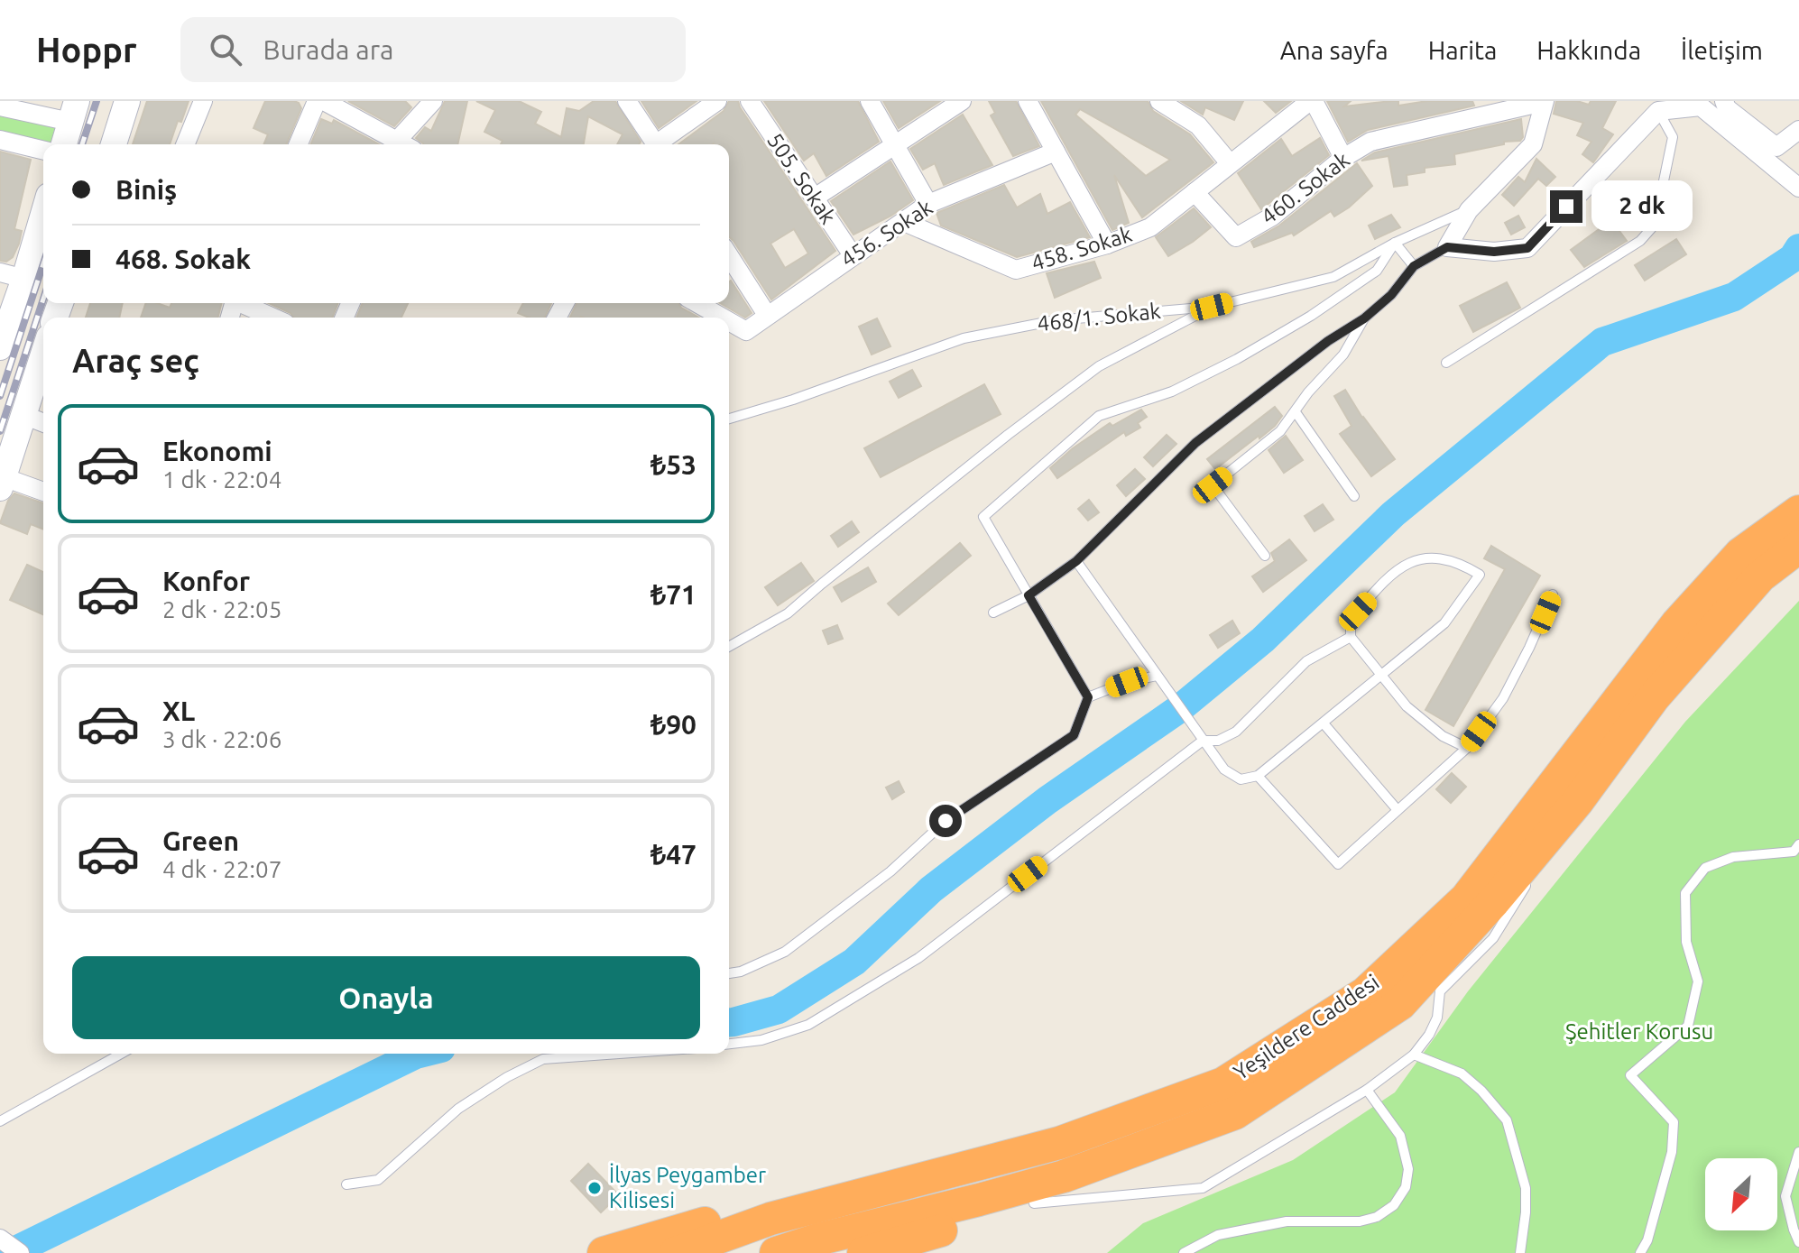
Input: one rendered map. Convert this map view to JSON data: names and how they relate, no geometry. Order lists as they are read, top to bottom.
{
  "streets": {
    "highway": ["Yeşildere Caddesi"],
    "street": [
      "505. Sokak",
      "460. Sokak",
      "456. Sokak",
      "458. Sokak"
    ],
    "lane": ["468/1. Sokak"]
  },
  "crossings": [
    ["505. Sokak", "456. Sokak"],
    ["460. Sokak", "458. Sokak"],
    ["456. Sokak", "458. Sokak"]
  ],
  "parks": ["Şehitler Korusu"],
  "places": ["İlyas Peygamber Kilisesi"],
  "north": "bottom left",
  "page": {
    "header": "Hoppr",
    "search": "Burada ara",
    "nav": [
      "Ana sayfa",
      "Harita",
      "Hakkında",
      "İletişim"
    ],
    "banner": ["Biniş", "468. Sokak"],
    "bubble": "2 dk",
    "heading": "Araç seç",
    "list": [
      {
        "name": "Ekonomi",
        "note": "1 dk · 22:04",
        "value": "₺53"
      },
      {
        "name": "Konfor",
        "note": "2 dk · 22:05",
        "value": "₺71"
      },
      {
        "name": "XL",
        "note": "3 dk · 22:06",
        "value": "₺90"
      },
      {
        "name": "Green",
        "note": "4 dk · 22:07",
        "value": "₺47"
      }
    ],
    "buttons": "Onayla"
  }
}
